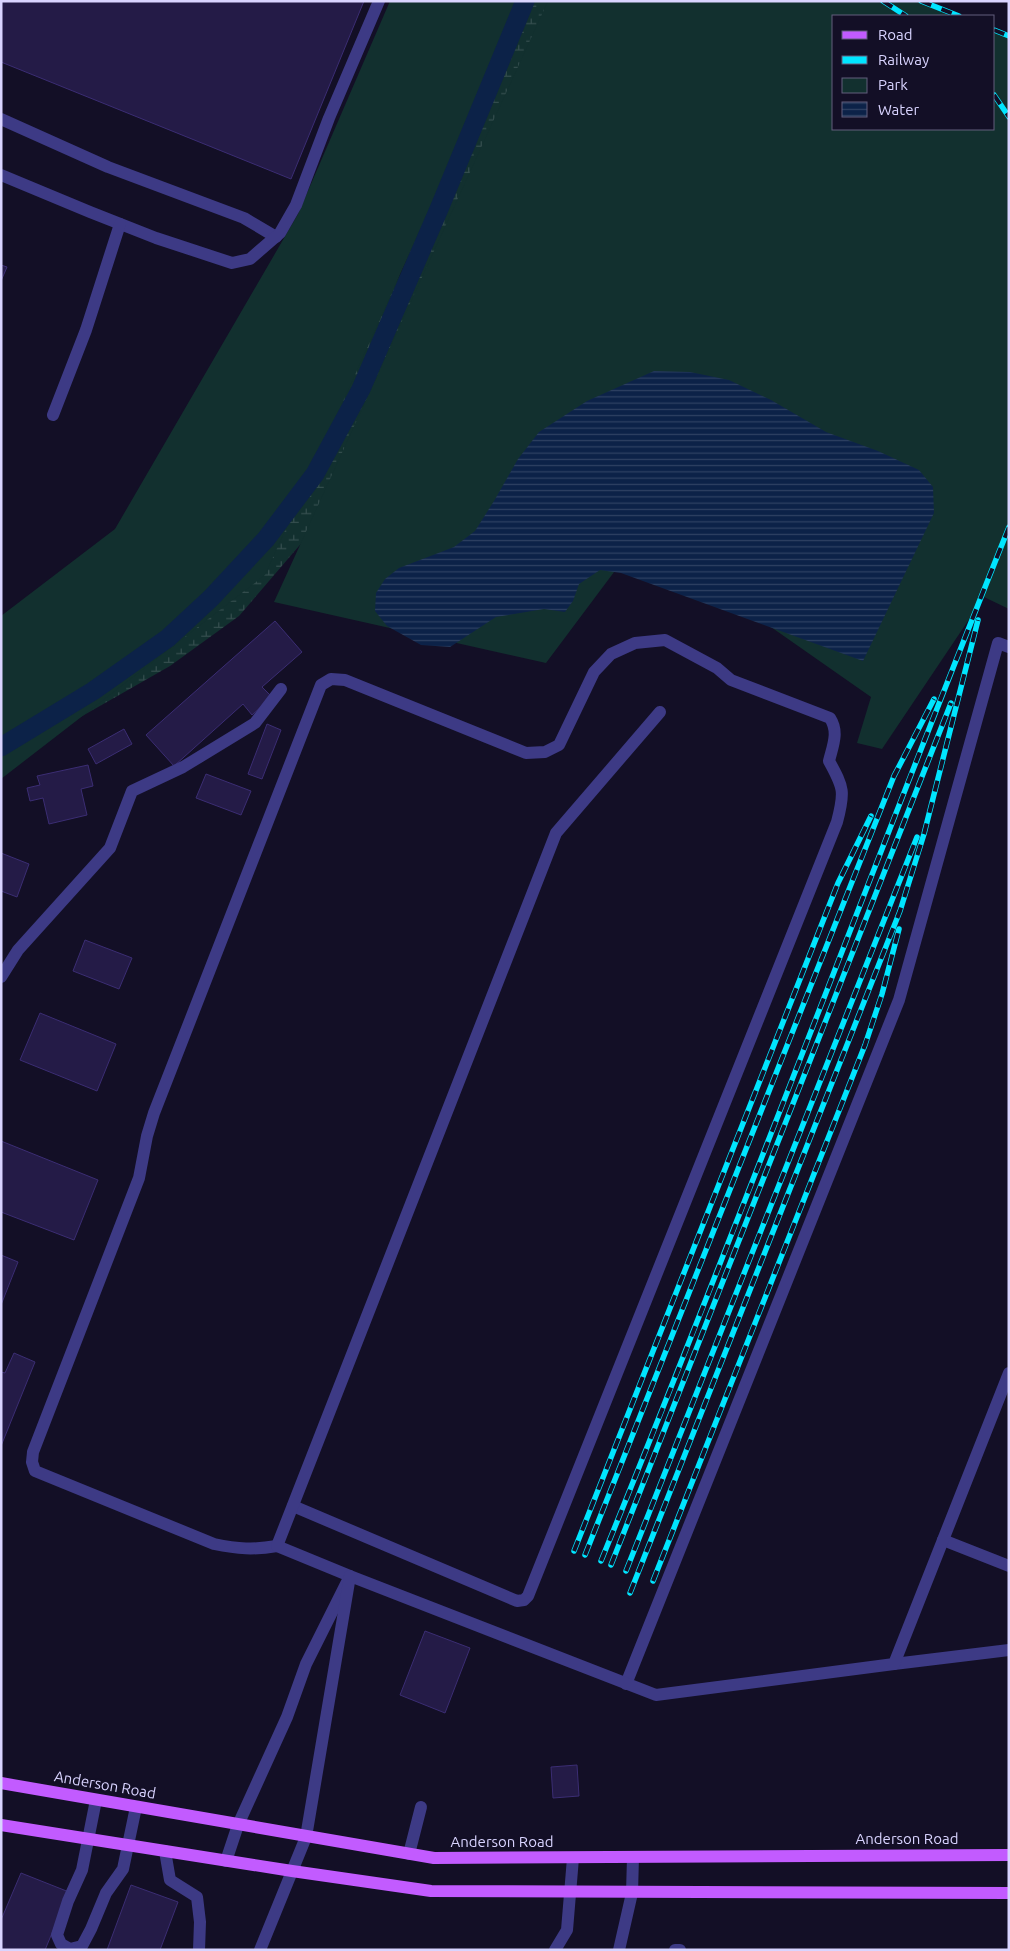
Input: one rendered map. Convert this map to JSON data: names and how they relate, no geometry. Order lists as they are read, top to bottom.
{
  "streets": {
    "main road": ["Anderson Road"]
  },
  "legend": [
    "Road",
    "Railway",
    "Park",
    "Water"
  ]
}
